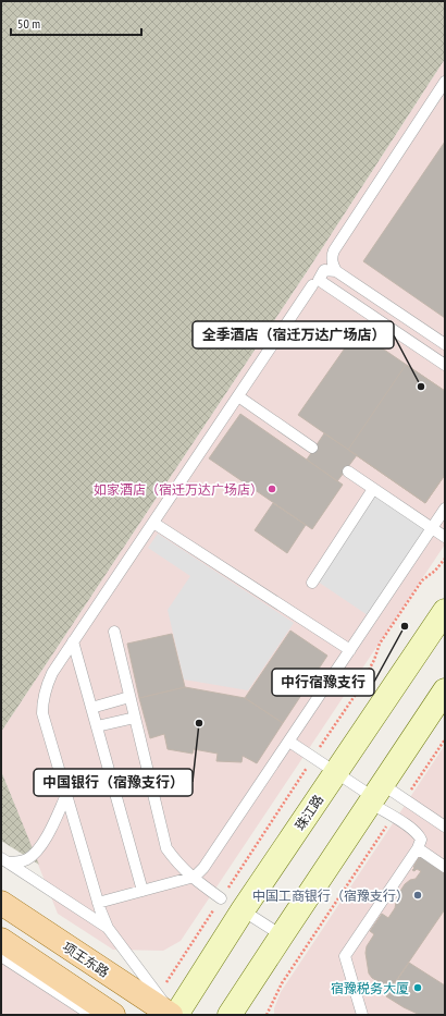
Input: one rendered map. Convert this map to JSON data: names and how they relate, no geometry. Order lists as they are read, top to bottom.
{
  "streets": {
    "main road": ["项王东路"],
    "street": ["珠江路"]
  },
  "places": [
    "全季酒店（宿迁万达广场店）",
    "如家酒店（宿迁万达广场店）",
    "中行宿豫支行",
    "中国银行（宿豫支行）",
    "中国工商银行（宿豫支行）",
    "宿豫税务大厦"
  ],
  "scale_bar": "50 m"
}
